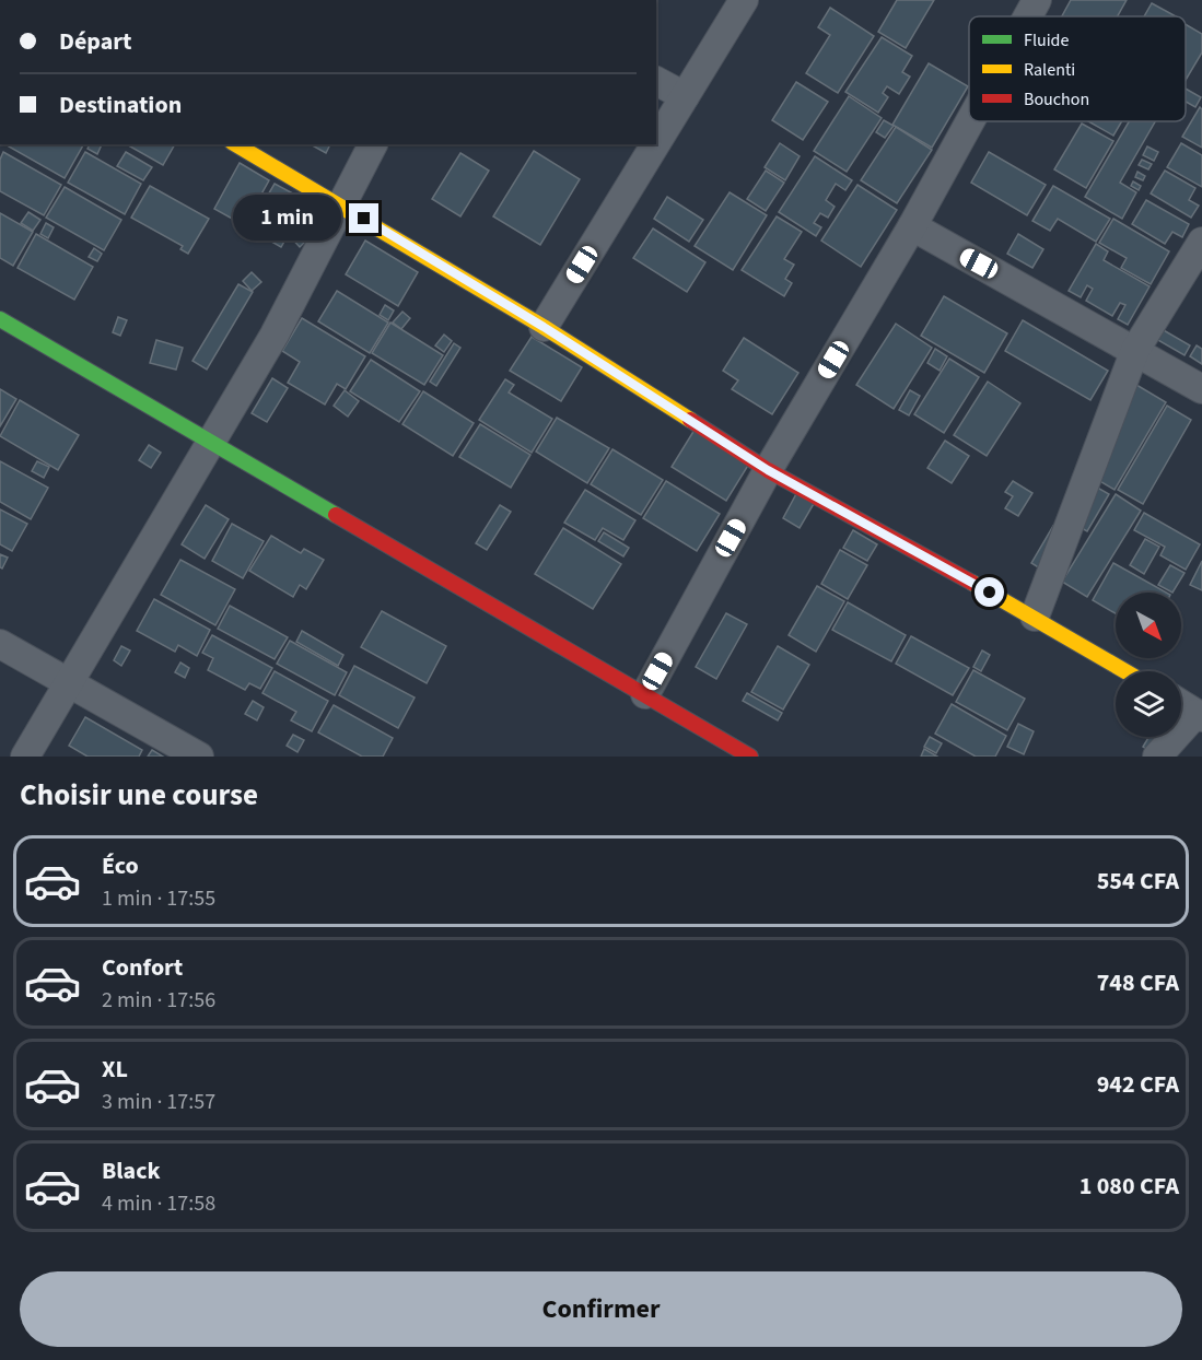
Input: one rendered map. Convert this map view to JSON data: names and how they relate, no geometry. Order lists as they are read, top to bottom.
{
  "legend": ["Fluide", "Ralenti", "Bouchon"],
  "north": "bottom right",
  "page": {
    "banner": ["Départ", "Destination"],
    "bubble": "1 min",
    "heading": "Choisir une course",
    "list": [
      {
        "name": "Éco",
        "note": "1 min · 17:55",
        "value": "554 CFA"
      },
      {
        "name": "Confort",
        "note": "2 min · 17:56",
        "value": "748 CFA"
      },
      {
        "name": "XL",
        "note": "3 min · 17:57",
        "value": "942 CFA"
      },
      {
        "name": "Black",
        "note": "4 min · 17:58",
        "value": "1 080 CFA"
      }
    ],
    "buttons": "Confirmer"
  }
}
